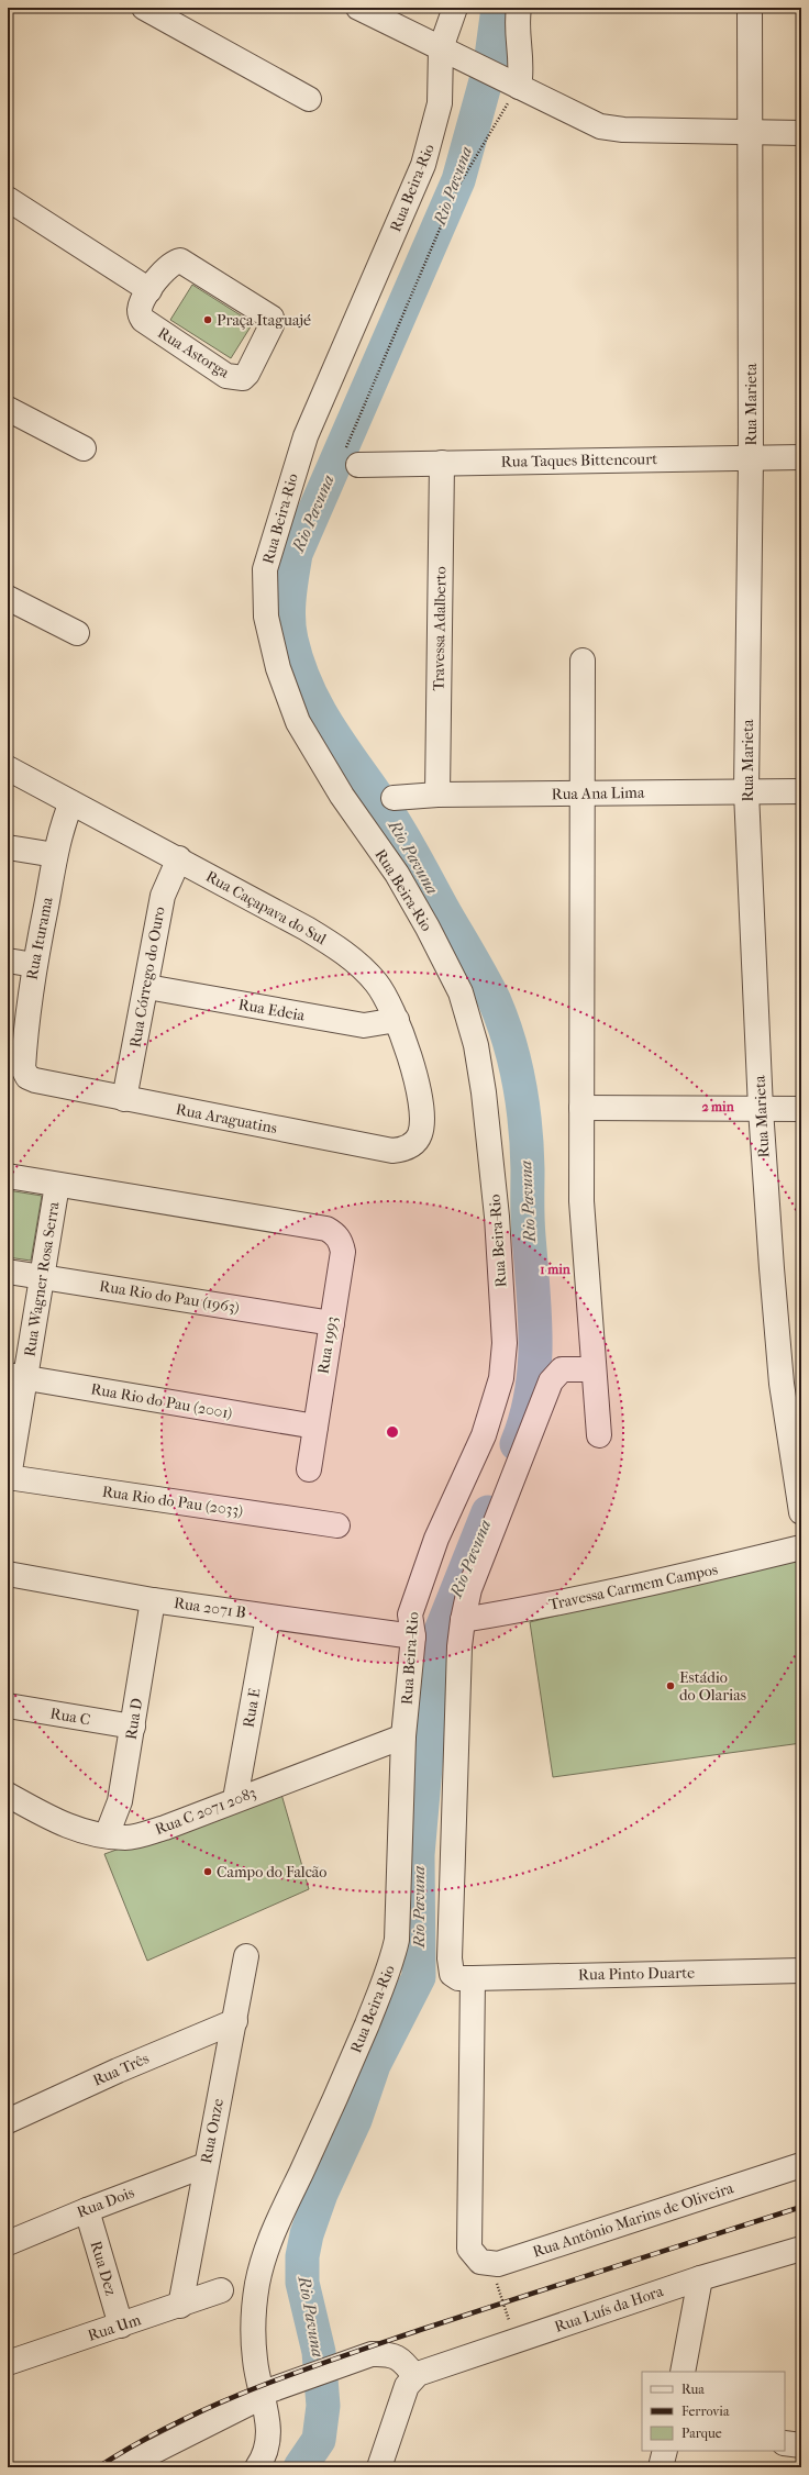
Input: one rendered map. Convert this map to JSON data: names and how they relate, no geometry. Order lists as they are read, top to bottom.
{
  "streets": {
    "street": [
      "Rua Beira-Rio",
      "Rua Astorga",
      "Rua Marieta",
      "Rua Taques Bittencourt",
      "Travessa Adalberto",
      "Rua Ana Lima",
      "Rua Caçapava do Sul",
      "Rua Iturama",
      "Rua Córrego do Ouro",
      "Rua Edeia",
      "Rua Araguatins",
      "Rua Wagner Rosa Serra",
      "Rua Rio do Pau (1963)",
      "Rua 1993",
      "Rua Rio do Pau (2001)",
      "Rua Rio do Pau (2033)",
      "Travessa Carmem Campos",
      "Rua 2071 B",
      "Rua E",
      "Rua C",
      "Rua D",
      "Rua C 2071 2083",
      "Rua Pinto Duarte",
      "Rua Três",
      "Rua Onze",
      "Rua Dois",
      "Rua Antônio Marins de Oliveira",
      "Rua Dez",
      "Rua Luís da Hora",
      "Rua Um"
    ]
  },
  "crossings": [
    ["Rua Beira-Rio", "Rua 2071 B"],
    ["Rua Beira-Rio", "Rua C 2071 2083"],
    ["Rua Marieta", "Rua Taques Bittencourt"],
    ["Rua Marieta", "Rua Ana Lima"],
    ["Rua Taques Bittencourt", "Travessa Adalberto"],
    ["Travessa Adalberto", "Rua Ana Lima"],
    ["Rua Caçapava do Sul", "Rua Iturama"],
    ["Rua Caçapava do Sul", "Rua Córrego do Ouro"],
    ["Rua Caçapava do Sul", "Rua Edeia"],
    ["Rua Caçapava do Sul", "Rua Araguatins"],
    ["Rua Iturama", "Rua Araguatins"],
    ["Rua Córrego do Ouro", "Rua Edeia"],
    ["Rua Córrego do Ouro", "Rua Araguatins"],
    ["Rua Wagner Rosa Serra", "Rua Rio do Pau (1963)"],
    ["Rua Wagner Rosa Serra", "Rua 1993"],
    ["Rua Wagner Rosa Serra", "Rua Rio do Pau (2001)"],
    ["Rua Wagner Rosa Serra", "Rua Rio do Pau (2033)"],
    ["Rua Rio do Pau (1963)", "Rua 1993"],
    ["Rua 1993", "Rua Rio do Pau (2001)"],
    ["Rua 2071 B", "Rua E"],
    ["Rua 2071 B", "Rua D"],
    ["Rua E", "Rua C 2071 2083"],
    ["Rua C", "Rua D"],
    ["Rua D", "Rua C 2071 2083"],
    ["Rua Pinto Duarte", "Rua Antônio Marins de Oliveira"],
    ["Rua Três", "Rua Onze"],
    ["Rua Onze", "Rua Dois"],
    ["Rua Onze", "Rua Um"],
    ["Rua Dois", "Rua Dez"],
    ["Rua Dez", "Rua Um"]
  ],
  "water": ["Rio Pavuna"],
  "places": ["Praça Itaguajé", "Estádio do Olarias", "Campo do Falcão"],
  "legend": ["Rua", "Ferrovia", "Parque"],
  "rings": ["2 min", "1 min"]
}
